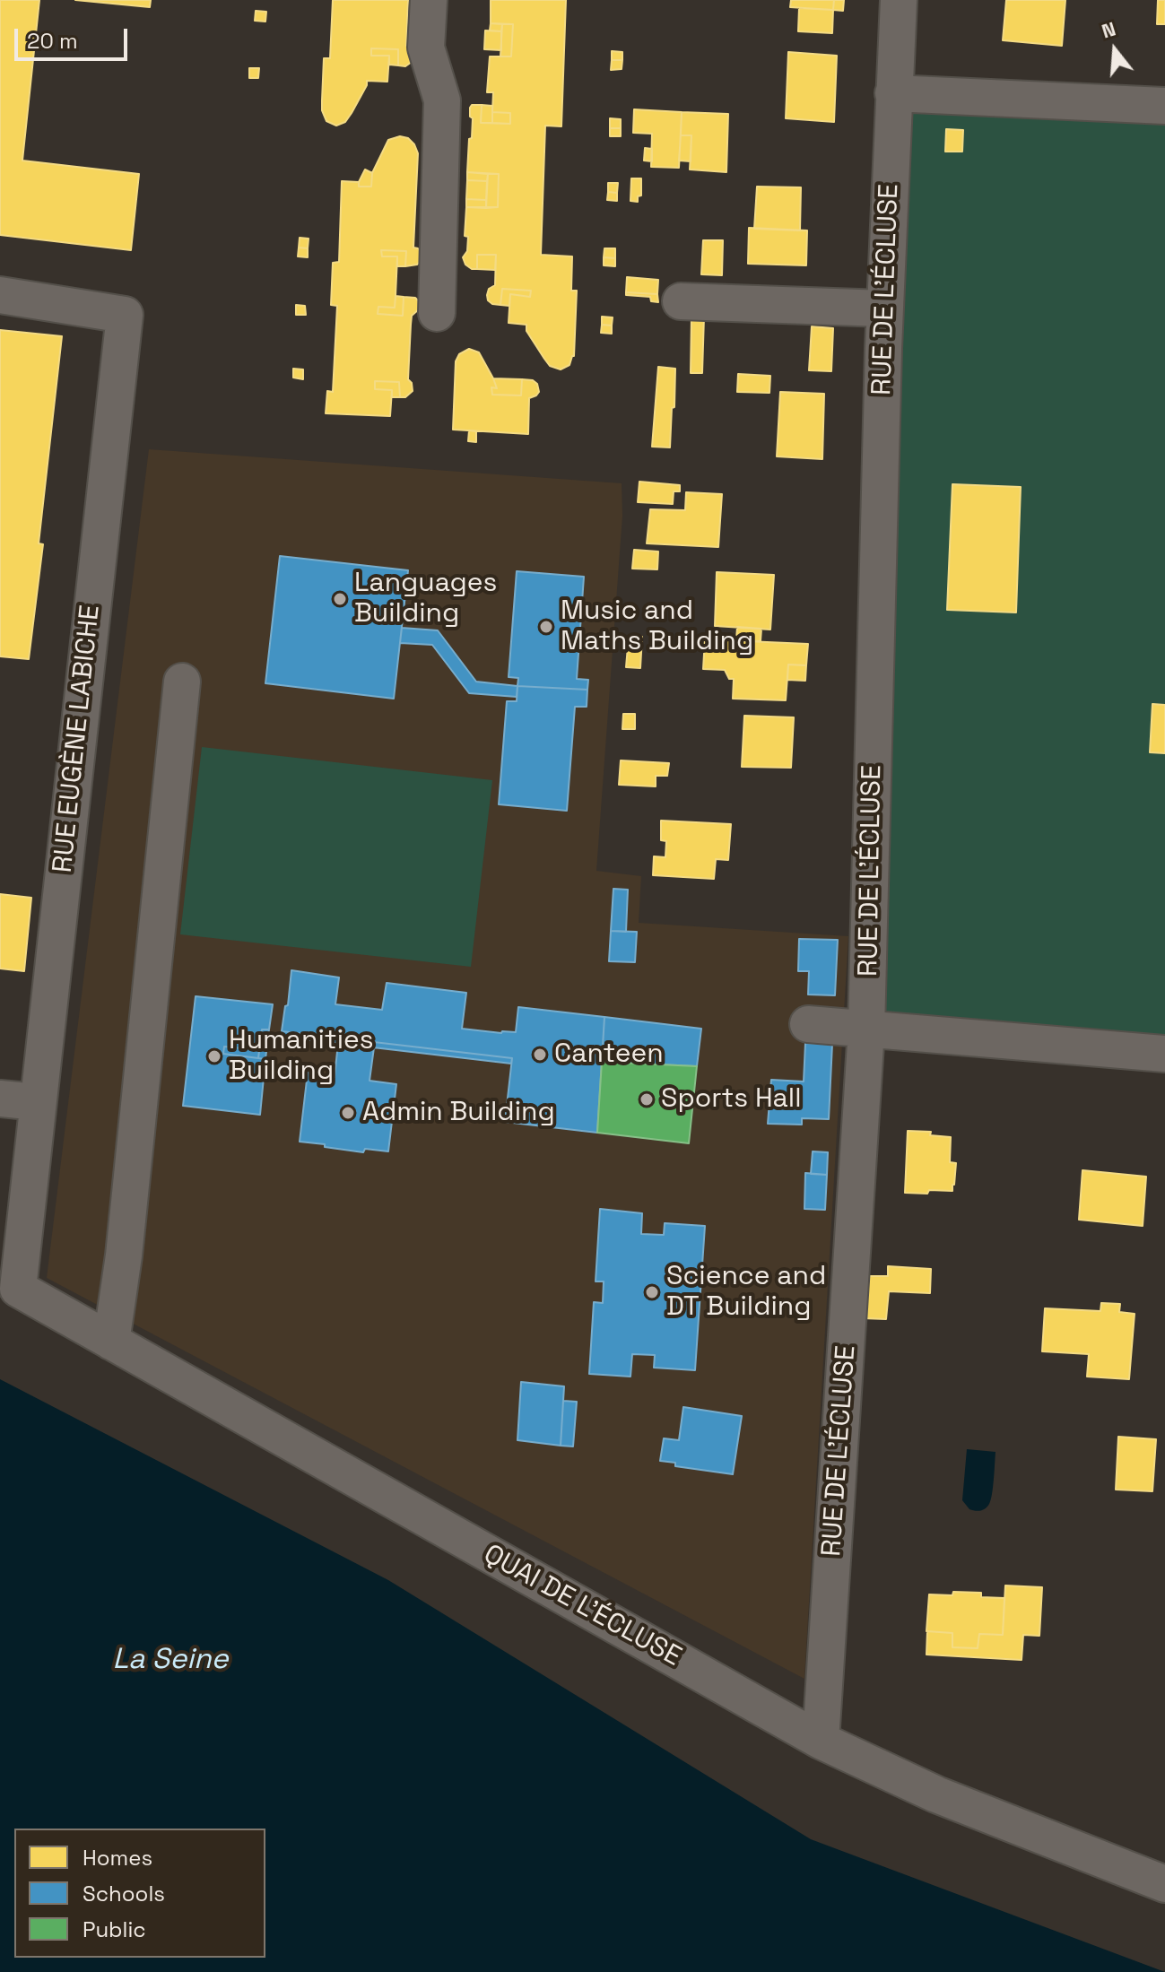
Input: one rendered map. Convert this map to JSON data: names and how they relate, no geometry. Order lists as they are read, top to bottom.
{
  "streets": {
    "street": ["RUE DE L'ÉCLUSE", "RUE EUGÈNE LABICHE", "QUAI DE L'ÉCLUSE"]
  },
  "crossings": [
    ["RUE DE L'ÉCLUSE", "QUAI DE L'ÉCLUSE"],
    ["RUE EUGÈNE LABICHE", "QUAI DE L'ÉCLUSE"]
  ],
  "water": ["La Seine"],
  "places": [
    "Languages Building",
    "Music and Maths Building",
    "Canteen",
    "Humanities Building",
    "Sports Hall",
    "Admin Building",
    "Science and DT Building"
  ],
  "legend": ["Homes", "Schools", "Public"],
  "scale_bar": "20 m",
  "north": "top"
}
